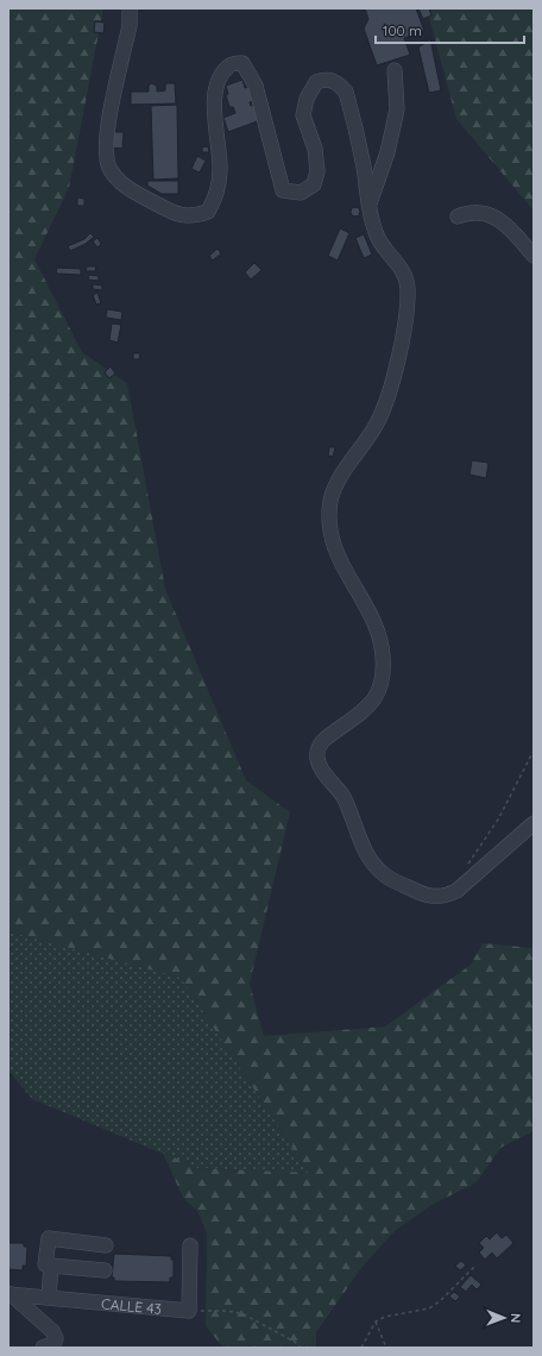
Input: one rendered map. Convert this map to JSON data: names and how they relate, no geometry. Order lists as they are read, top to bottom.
{
  "streets": {
    "street": ["CALLE 43"]
  },
  "scale_bar": "100 m",
  "north": "right"
}
